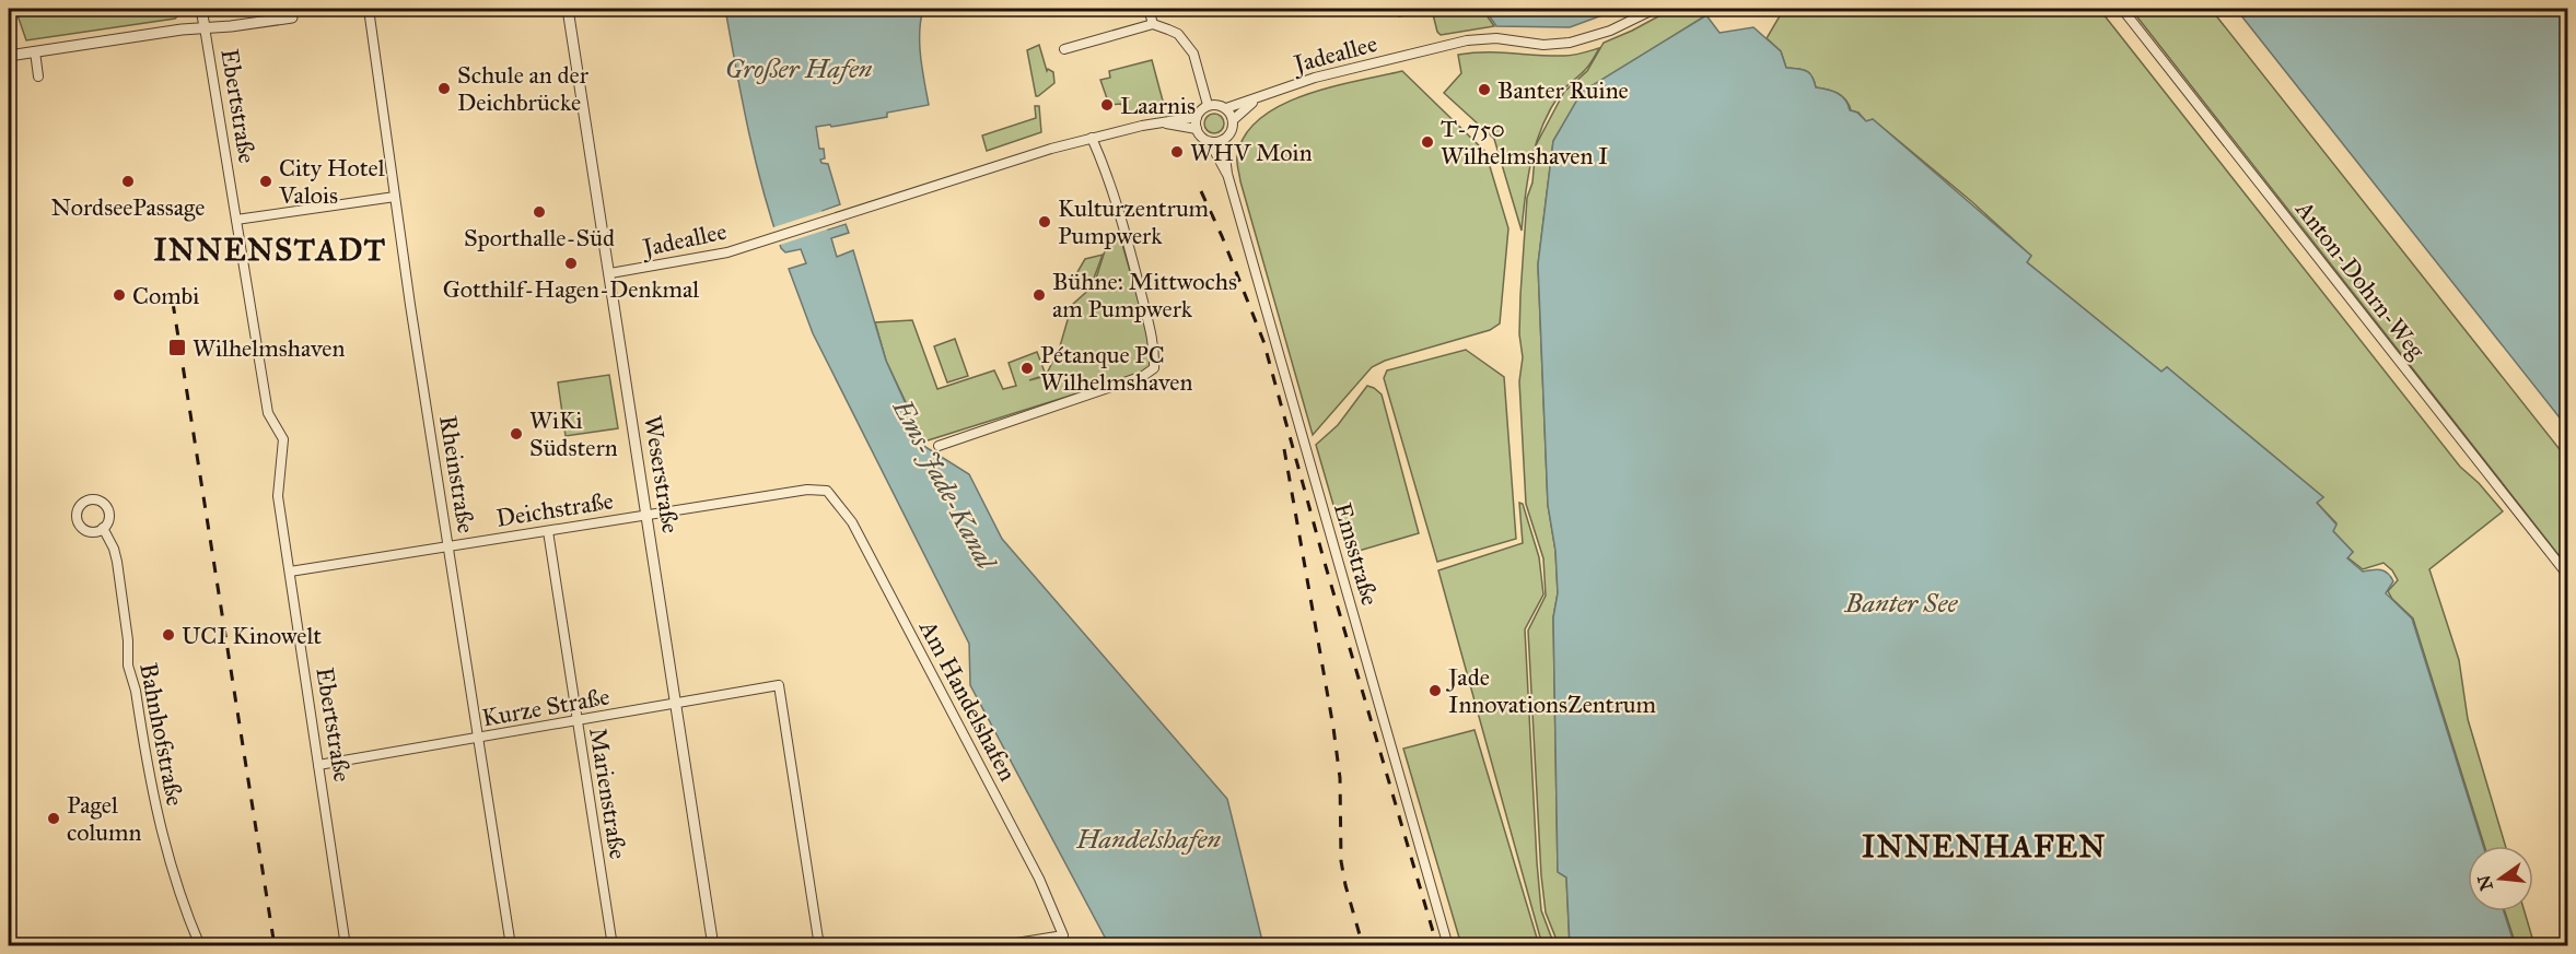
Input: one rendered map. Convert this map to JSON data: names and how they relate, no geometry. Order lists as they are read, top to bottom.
{
  "streets": {
    "street": [
      "Jadeallee",
      "Ebertstraße",
      "Anton-Dohrn-Weg",
      "Rheinstraße",
      "Weserstraße",
      "Deichstraße",
      "Emsstraße",
      "Am Handelshafen",
      "Kurze Straße",
      "Bahnhofstraße",
      "Marienstraße"
    ]
  },
  "crossings": [
    ["Jadeallee", "Weserstraße"],
    ["Jadeallee", "Emsstraße"],
    ["Ebertstraße", "Deichstraße"],
    ["Ebertstraße", "Kurze Straße"],
    ["Rheinstraße", "Deichstraße"],
    ["Rheinstraße", "Kurze Straße"],
    ["Weserstraße", "Deichstraße"],
    ["Weserstraße", "Kurze Straße"],
    ["Deichstraße", "Am Handelshafen"],
    ["Deichstraße", "Marienstraße"],
    ["Kurze Straße", "Marienstraße"]
  ],
  "districts": ["INNENSTADT", "INNENHAFEN"],
  "water": [
    "Großer Hafen",
    "Ems-Jade-Kanal",
    "Banter See",
    "Handelshafen"
  ],
  "places": {
    "other": [
      "Schule an der Deichbrücke",
      "Banter Ruine",
      "Laarnis",
      "T-750 Wilhelmshaven I",
      "WHV Moin",
      "NordseePassage",
      "City Hotel Valois",
      "Sporthalle-Süd",
      "Kulturzentrum Pumpwerk",
      "Gotthilf-Hagen-Denkmal",
      "Combi",
      "Bühne: Mittwochs am Pumpwerk",
      "Pétanque PC Wilhelmshaven",
      "WiKi Südstern",
      "UCI Kinowelt",
      "Jade InnovationsZentrum",
      "Pagel column"
    ],
    "transit": ["Wilhelmshaven"]
  },
  "north": "left"
}
